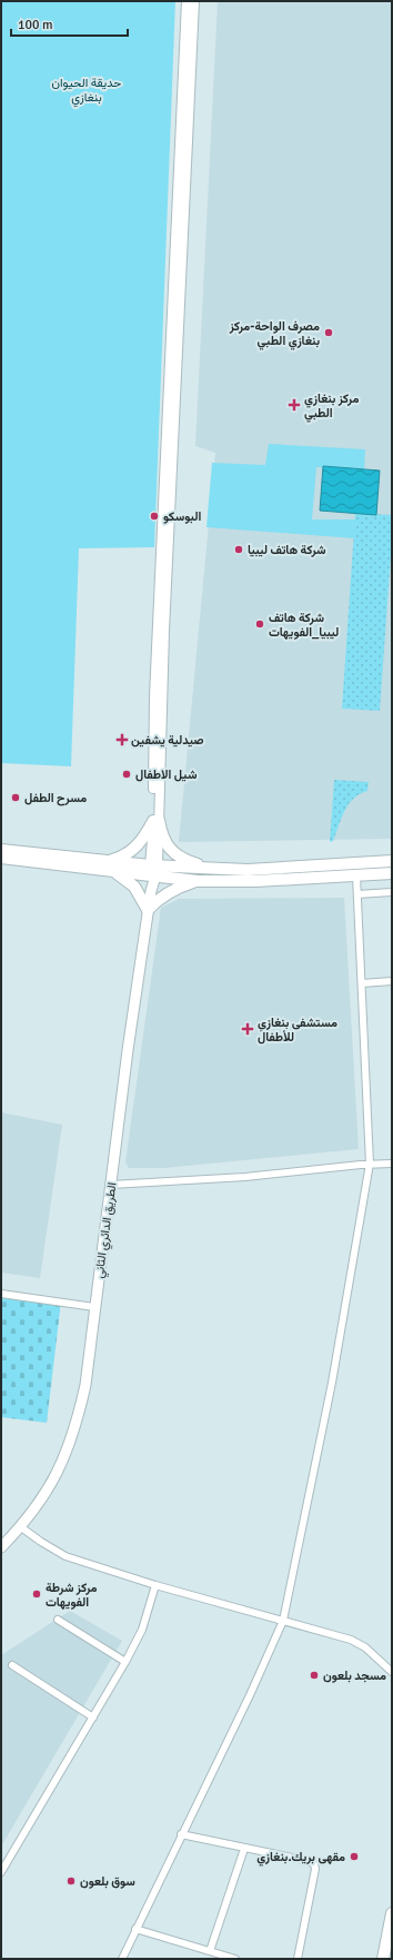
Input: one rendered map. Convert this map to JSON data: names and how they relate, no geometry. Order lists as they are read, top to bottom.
{
  "streets": {
    "main road": ["الطريق الدائري الثاني"]
  },
  "parks": ["حديقة الحيوان بنغازي"],
  "places": {
    "other": [
      "مصرف الواحة-مركز بنغازي الطبي",
      "البوسكو",
      "شركة هاتف ليبيا",
      "شركة هاتف ليبيا_الفويهات",
      "شيل الاطفال",
      "مسرح الطفل",
      "مركز شرطة الفويهات",
      "مسجد بلعون",
      "مقهى بريك.بنغازي",
      "سوق بلعون"
    ],
    "health": ["مركز بنغازي الطبي", "صيدلية يشفين", "مستشفى بنغازي للأطفال"]
  },
  "scale_bar": "100 m"
}
